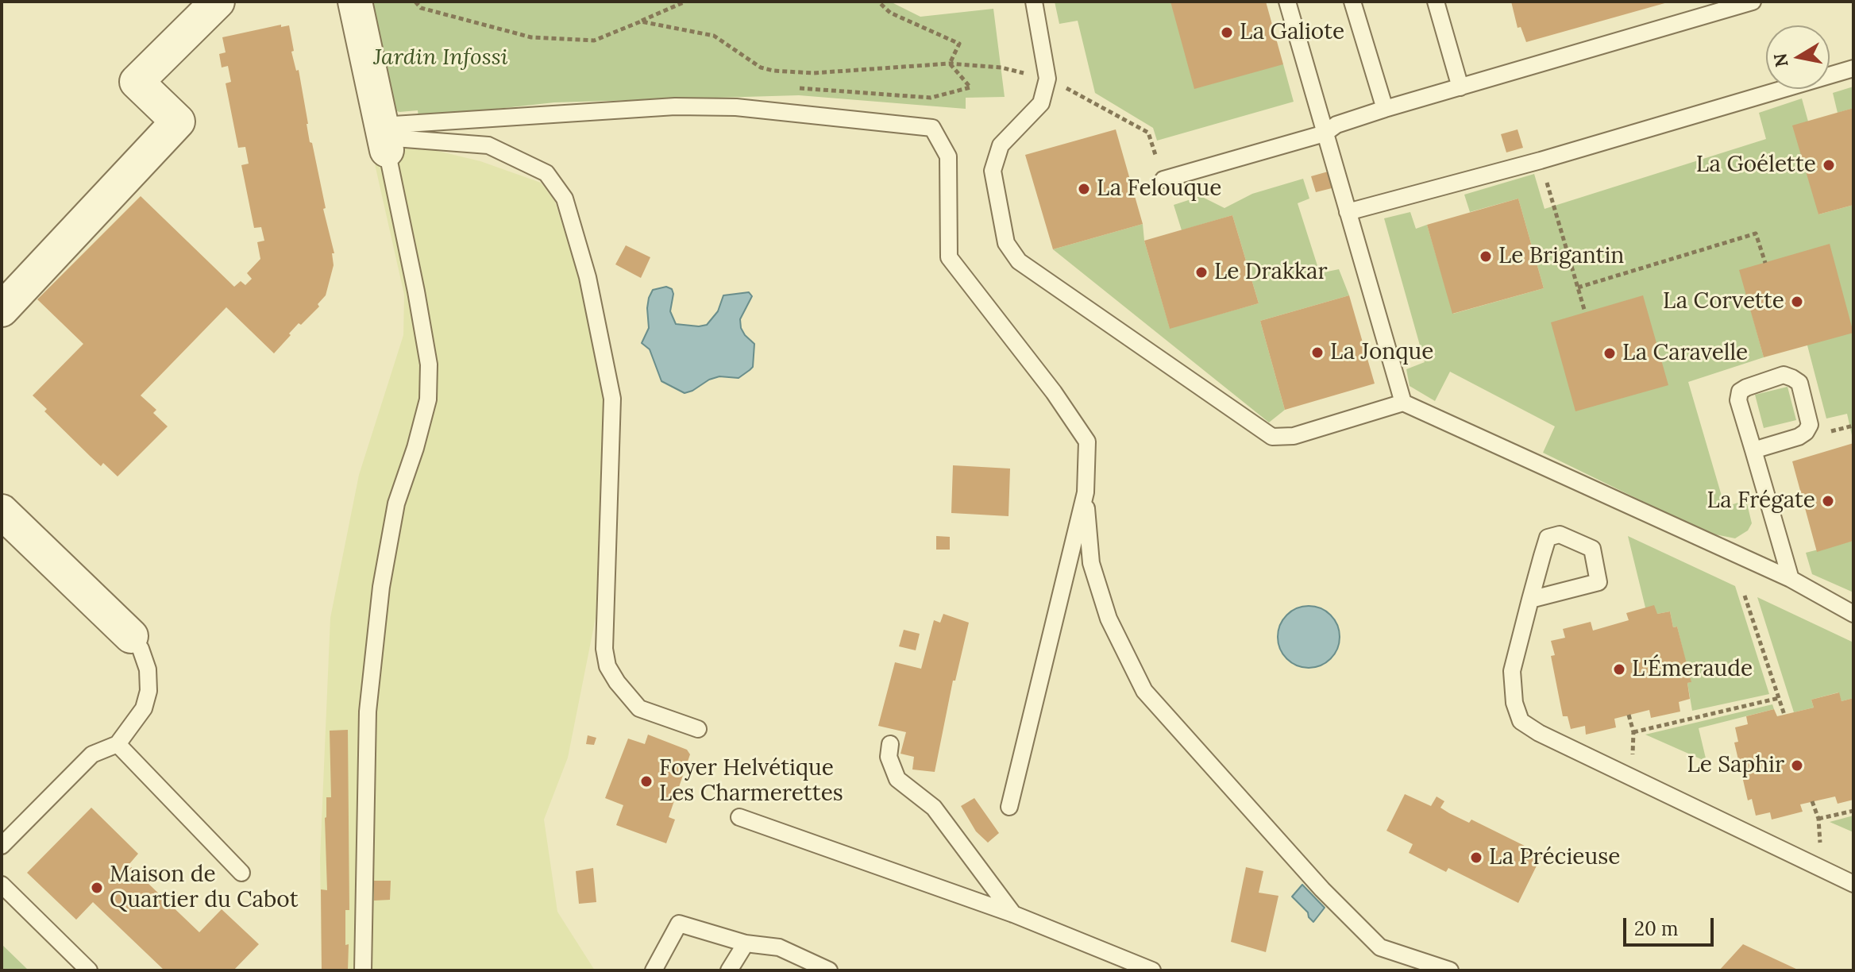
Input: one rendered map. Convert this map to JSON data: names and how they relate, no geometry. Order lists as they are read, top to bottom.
{
  "parks": ["Jardin Infossi"],
  "places": [
    "La Galiote",
    "La Goélette",
    "La Felouque",
    "Le Brigantin",
    "Le Drakkar",
    "La Corvette",
    "La Jonque",
    "La Caravelle",
    "La Frégate",
    "L'Émeraude",
    "Le Saphir",
    "Foyer Helvétique Les Charmerettes",
    "La Précieuse",
    "Maison de Quartier du Cabot"
  ],
  "scale_bar": "20 m",
  "north": "left"
}
